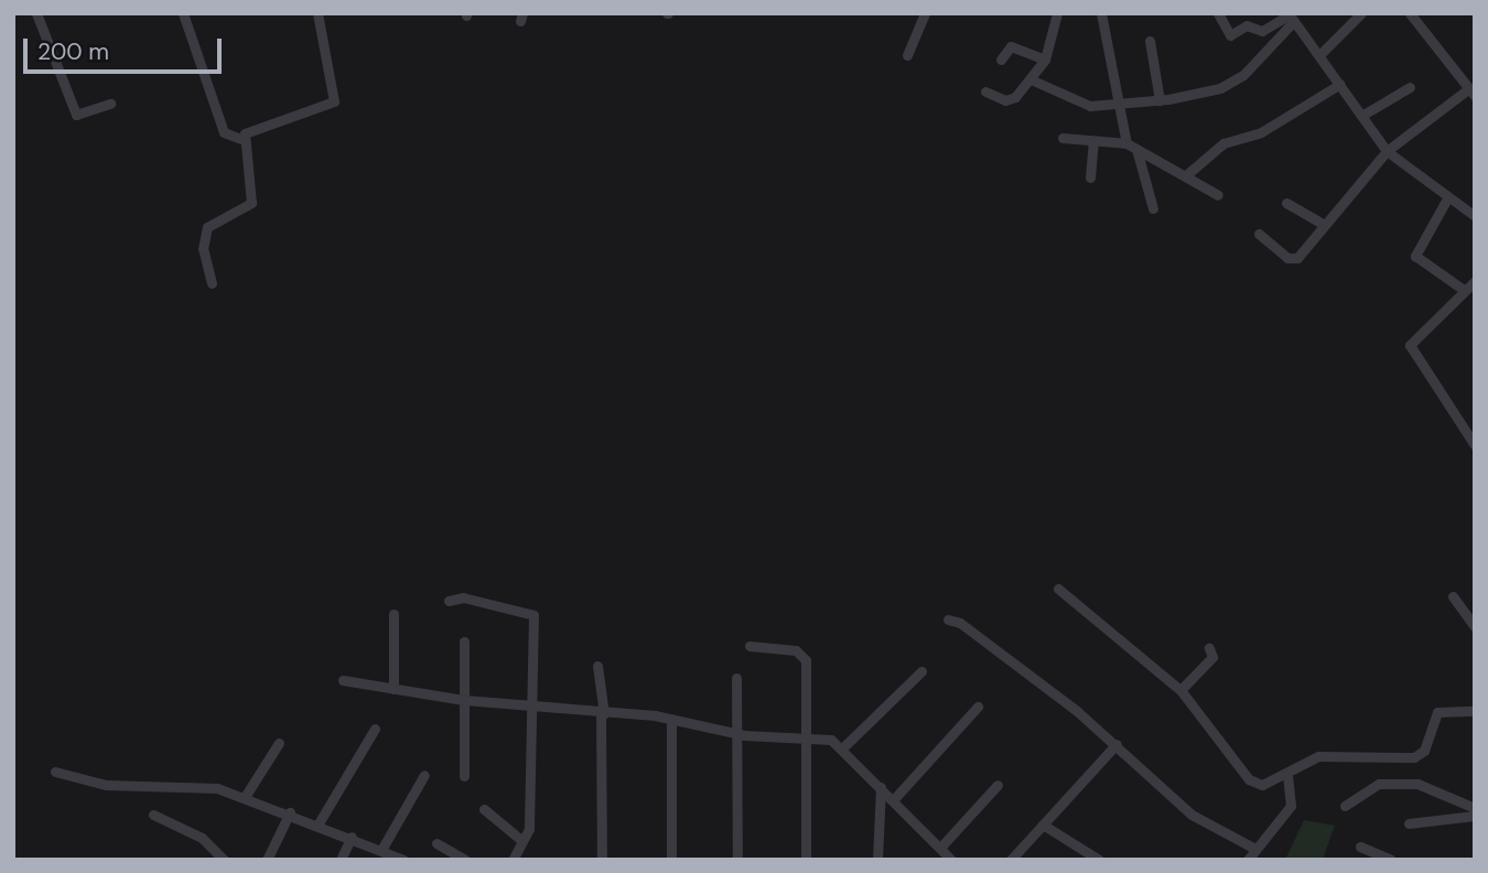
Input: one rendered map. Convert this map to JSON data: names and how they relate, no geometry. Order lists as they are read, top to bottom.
{
  "scale_bar": "200 m"
}
